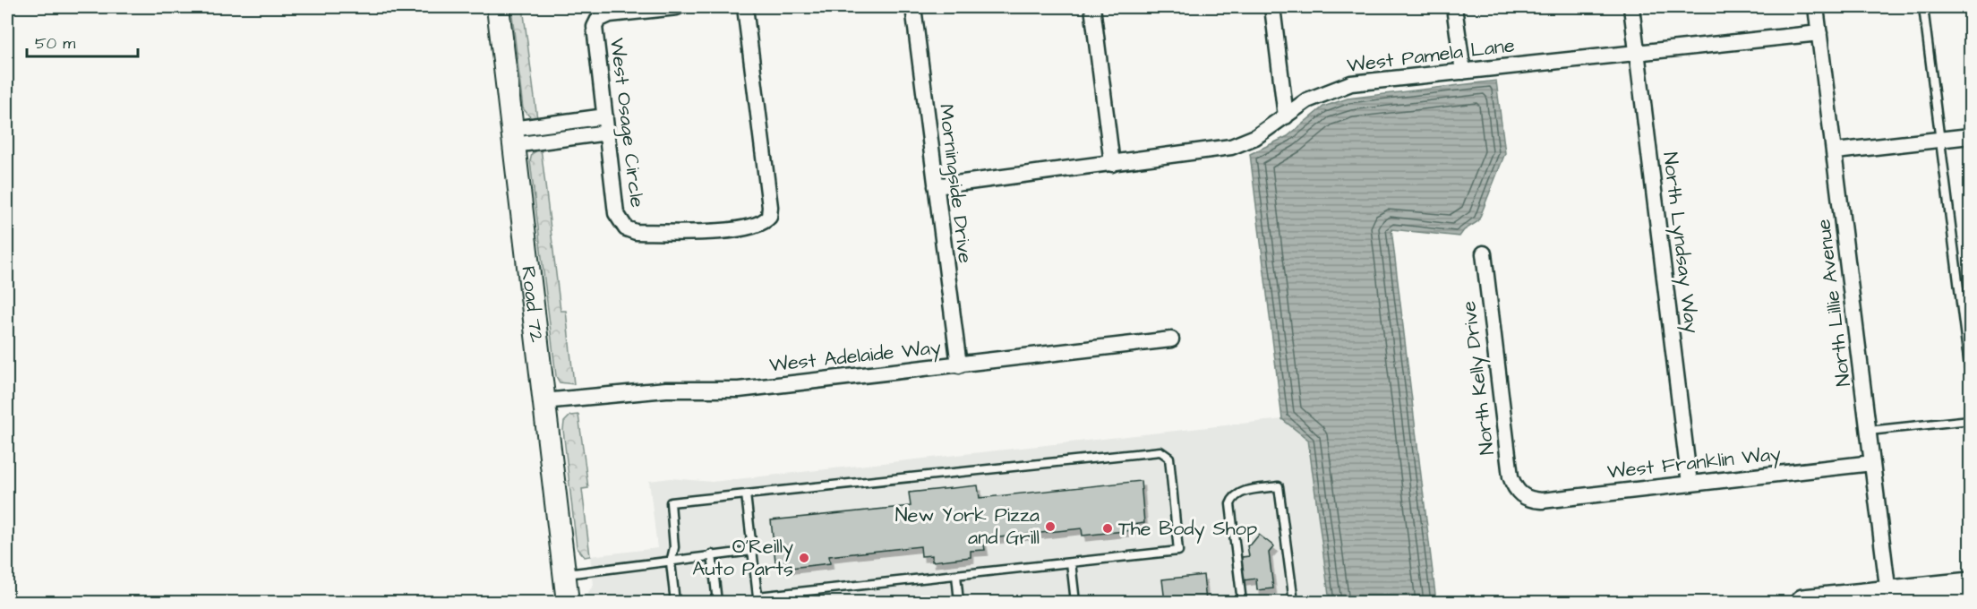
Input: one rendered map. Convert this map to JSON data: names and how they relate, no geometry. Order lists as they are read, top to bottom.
{
  "streets": {
    "street": [
      "West Pamela Lane",
      "West Osage Circle",
      "Morningside Drive",
      "North Lyndsay Way",
      "North Lillie Avenue",
      "Road 72",
      "West Adelaide Way",
      "North Kelly Drive",
      "West Franklin Way"
    ]
  },
  "crossings": [
    ["West Pamela Lane", "Morningside Drive"],
    ["West Pamela Lane", "North Lyndsay Way"],
    ["West Pamela Lane", "North Lillie Avenue"],
    ["Morningside Drive", "West Adelaide Way"],
    ["North Lyndsay Way", "West Franklin Way"],
    ["North Lillie Avenue", "West Franklin Way"],
    ["Road 72", "West Adelaide Way"],
    ["North Kelly Drive", "West Franklin Way"]
  ],
  "places": ["New York Pizza and Grill", "The Body Shop", "O'Reilly Auto Parts"],
  "scale_bar": "50 m"
}
